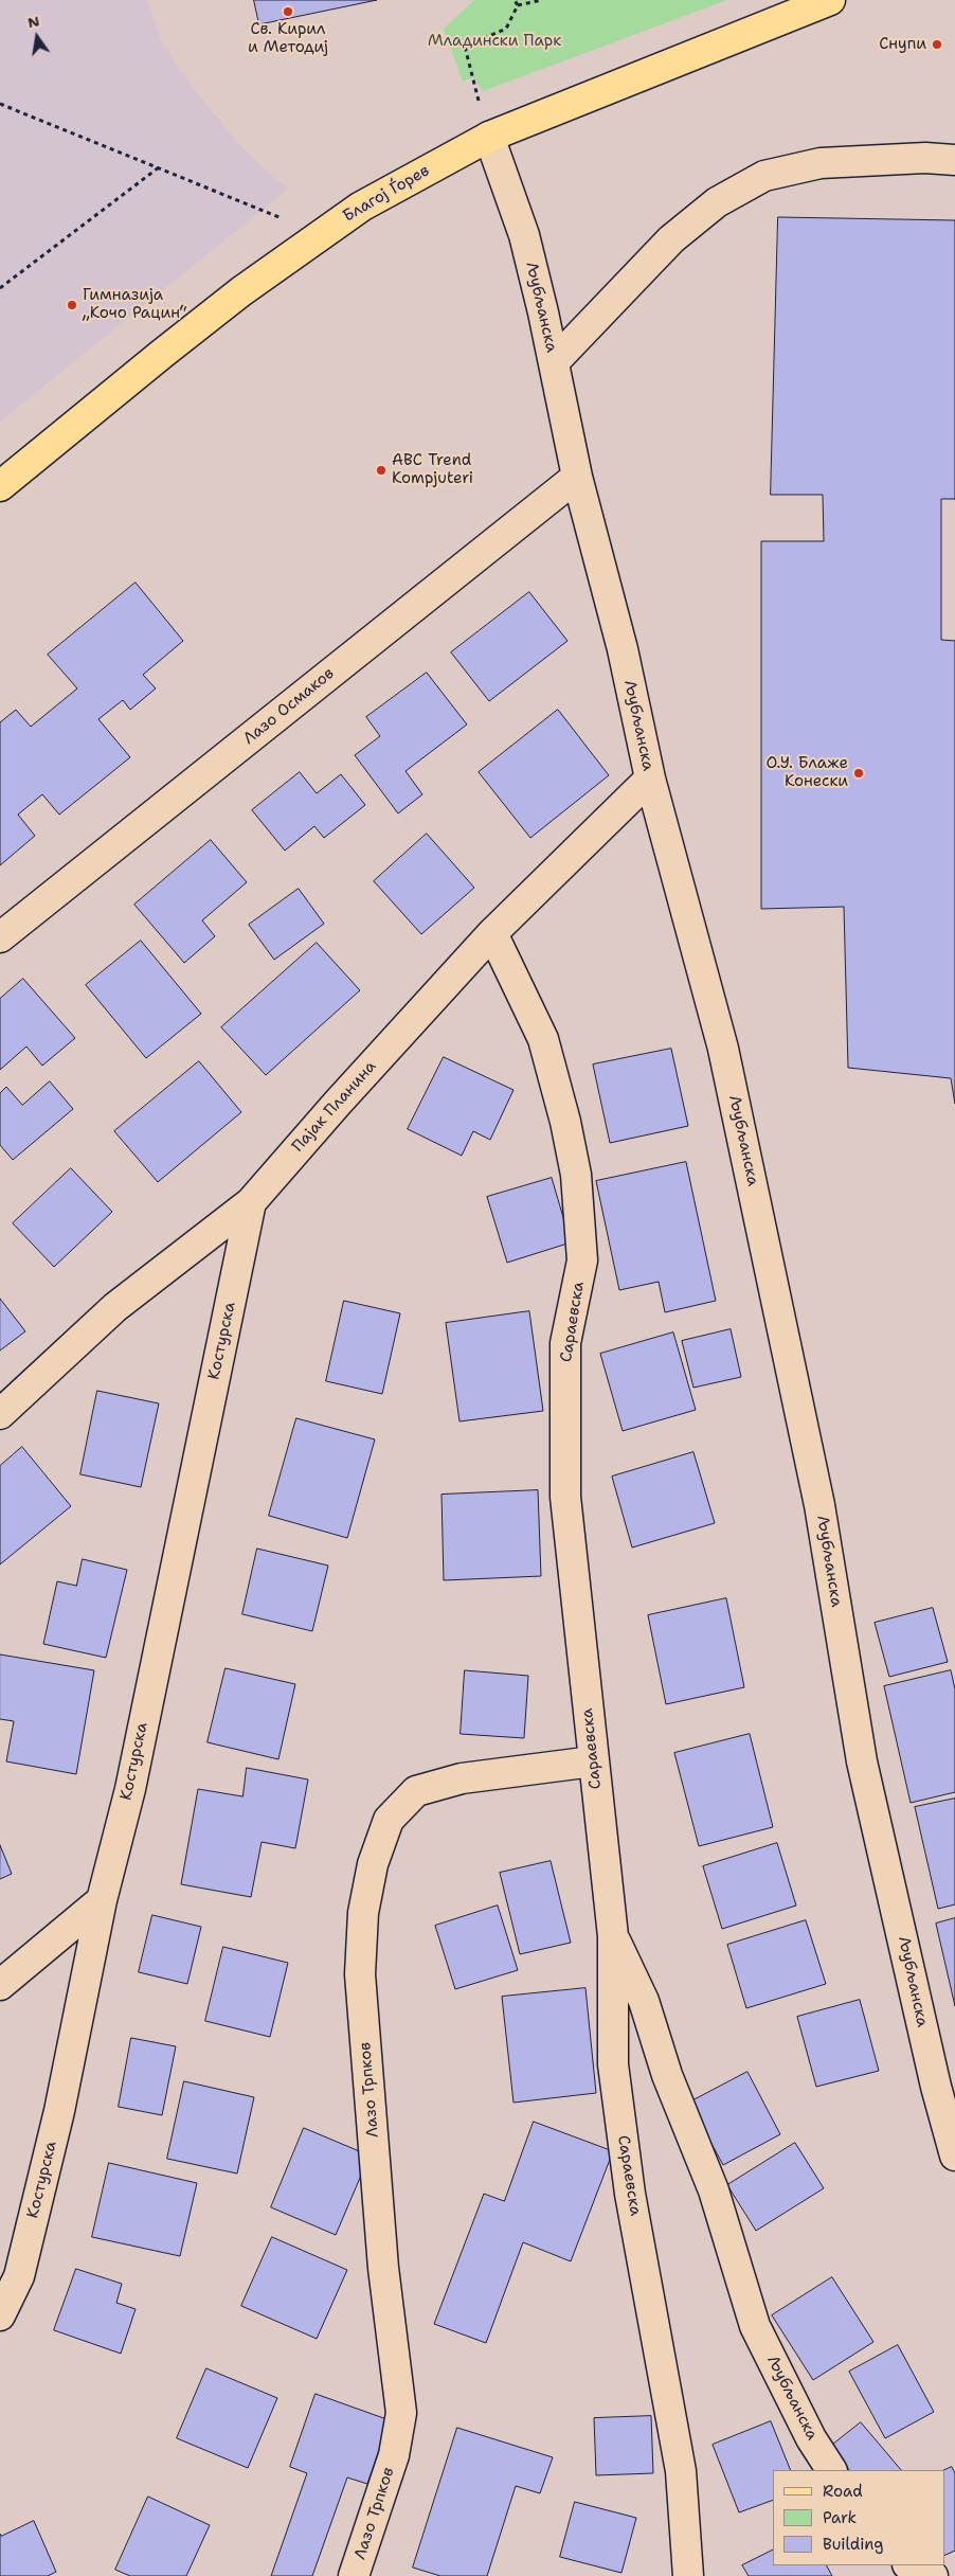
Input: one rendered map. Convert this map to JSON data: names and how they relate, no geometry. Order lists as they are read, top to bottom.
{
  "streets": {
    "main road": ["Благој Ѓорев"],
    "street": [
      "Љубљанска",
      "Лазо Осмаков",
      "Пајак Планина",
      "Сараевска",
      "Костурска",
      "Лазо Трпков"
    ]
  },
  "crossings": [
    ["Благој Ѓорев", "Љубљанска"],
    ["Љубљанска", "Лазо Осмаков"],
    ["Љубљанска", "Пајак Планина"],
    ["Љубљанска", "Сараевска"],
    ["Пајак Планина", "Сараевска"],
    ["Пајак Планина", "Костурска"],
    ["Сараевска", "Лазо Трпков"]
  ],
  "parks": ["Младински Парк"],
  "places": [
    "Св. Кирил и Методиј",
    "Снупи",
    "Гимназија „Кочо Рацин“",
    "ABC Trend Kompjuteri",
    "О.У. Блаже Конески"
  ],
  "legend": ["Road", "Park", "Building"],
  "north": "top"
}
